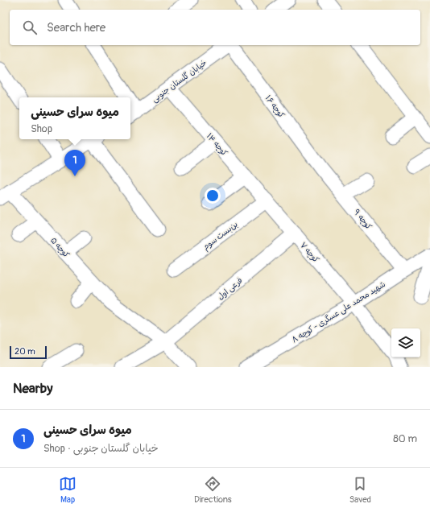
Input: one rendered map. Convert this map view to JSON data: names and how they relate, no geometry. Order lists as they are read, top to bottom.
{
  "streets": {
    "street": [
      "خیابان گلستان جنوبی",
      "کوچه ۱۶",
      "کوچه ۱۴",
      "کوچه ۹",
      "بن‌بست سوم",
      "کوچه ۵",
      "کوچه ۷",
      "فرعی اول",
      "شهید محمد علی عسگری - کوچه ۸"
    ]
  },
  "crossings": [
    ["خیابان گلستان جنوبی", "کوچه ۱۴"],
    ["کوچه ۱۶", "کوچه ۹"],
    ["کوچه ۱۴", "بن‌بست سوم"],
    ["کوچه ۱۴", "کوچه ۷"],
    ["کوچه ۹", "شهید محمد علی عسگری - کوچه ۸"],
    ["بن‌بست سوم", "کوچه ۷"],
    ["کوچه ۵", "فرعی اول"],
    ["کوچه ۷", "فرعی اول"],
    ["کوچه ۷", "شهید محمد علی عسگری - کوچه ۸"]
  ],
  "scale_bar": "20 m",
  "page": {
    "search": "Search here",
    "popup": ["میوه سرای حسینی", "Shop"],
    "pins": "1",
    "scale": "20 m",
    "heading": "Nearby",
    "list": [
      {
        "mark": "1",
        "name": "میوه سرای حسینی",
        "note": "Shop · خیابان گلستان جنوبی",
        "value": "80 m"
      }
    ],
    "nav": ["Map", "Directions", "Saved"]
  }
}
